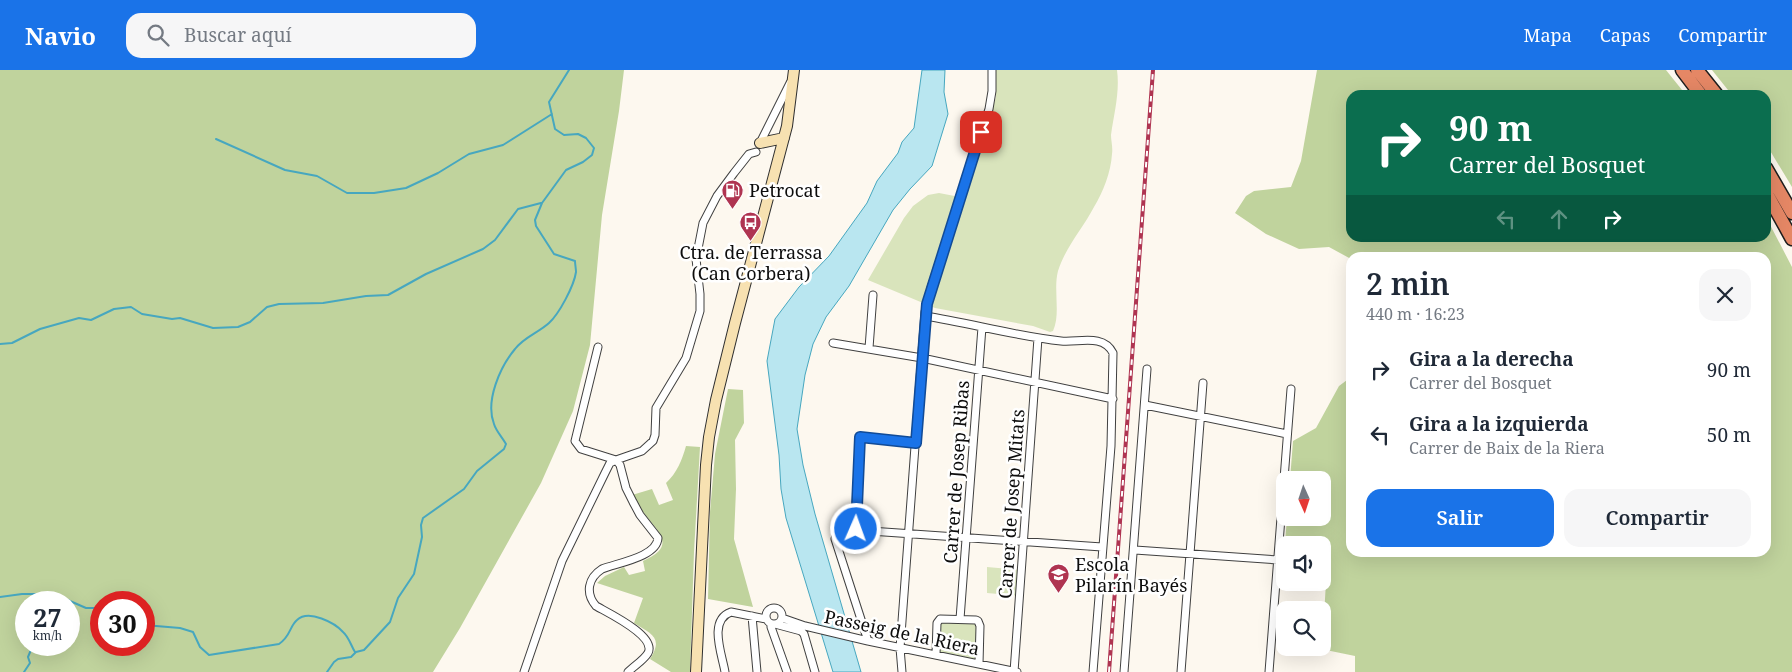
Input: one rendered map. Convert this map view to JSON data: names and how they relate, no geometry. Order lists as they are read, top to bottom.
{
  "streets": {
    "street": ["Carrer de Josep Ribas", "Carrer de Josep Mitats", "Passeig de la Riera"]
  },
  "crossings": [
    ["Carrer de Josep Mitats", "Passeig de la Riera"]
  ],
  "places": {
    "fuel station": ["Petrocat"],
    "bus stop": ["Ctra. de Terrassa (Can Corbera)"],
    "school or university": ["Escola Pilarín Bayés"]
  },
  "north": "bottom",
  "page": {
    "header": "Navio",
    "search": "Buscar aquí",
    "nav": ["Mapa", "Capas", "Compartir"],
    "turn": ["90 m", "Carrer del Bosquet"],
    "heading": ["2 min", "440 m · 16:23"],
    "list": [
      {
        "name": "Gira a la derecha",
        "note": "Carrer del Bosquet",
        "value": "90 m"
      },
      {
        "name": "Gira a la izquierda",
        "note": "Carrer de Baix de la Riera",
        "value": "50 m"
      }
    ],
    "buttons": ["Salir", "Compartir"],
    "speed": "27 km/h",
    "limit": "30"
  }
}
